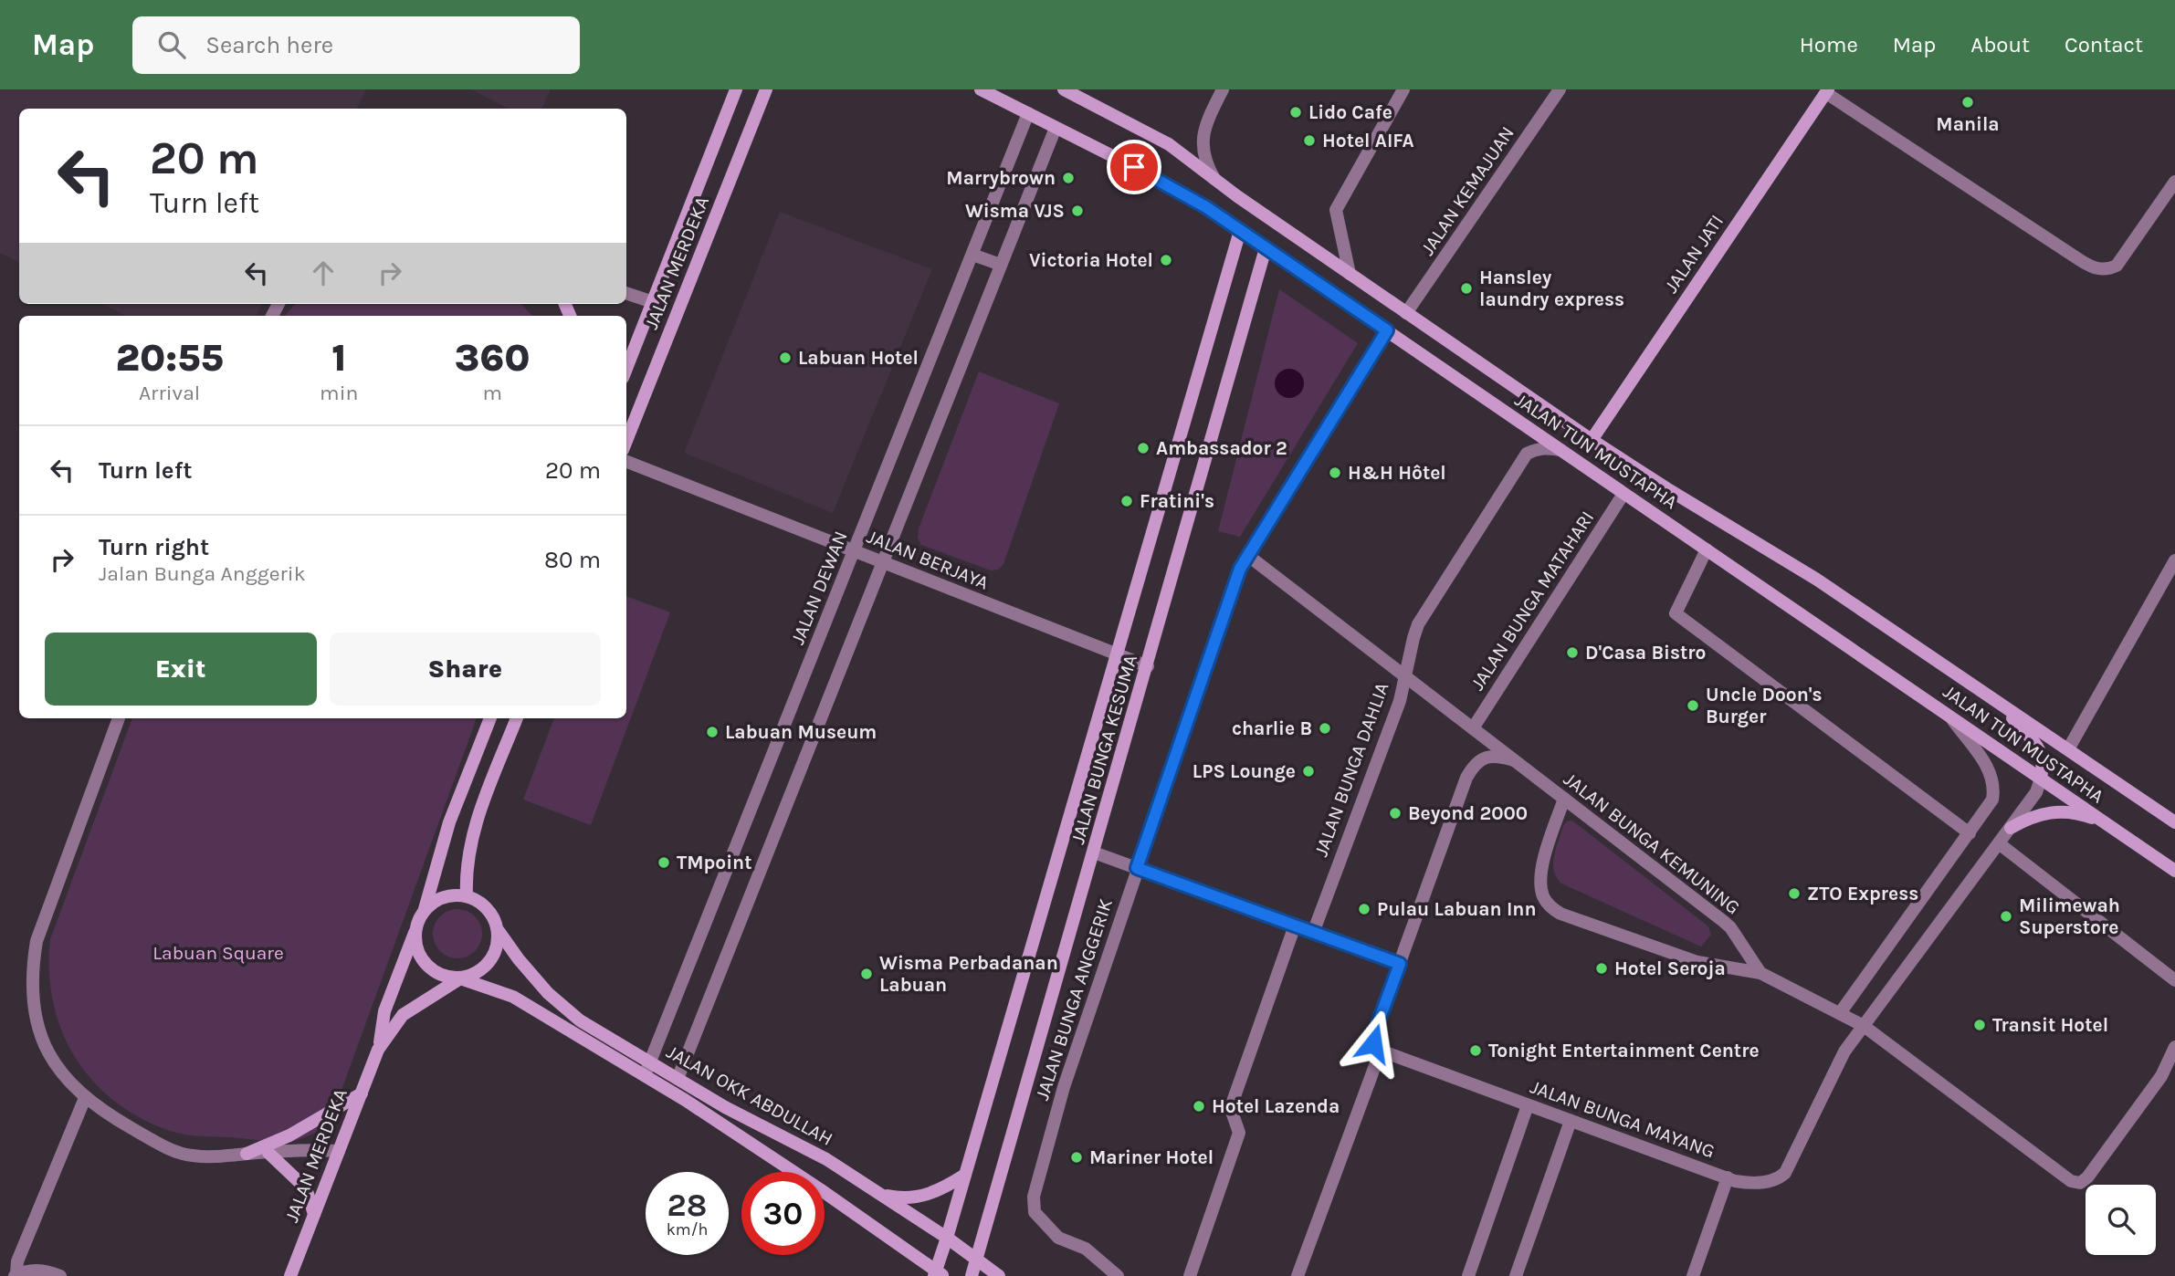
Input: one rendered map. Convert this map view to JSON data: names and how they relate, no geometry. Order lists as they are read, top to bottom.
{
  "streets": {
    "main road": [
      "JALAN JATI",
      "JALAN MERDEKA",
      "JALAN TUN MUSTAPHA",
      "JALAN BUNGA KESUMA",
      "JALAN OKK ABDULLAH"
    ],
    "street": [
      "JALAN KEMAJUAN",
      "JALAN BERJAYA",
      "JALAN DEWAN",
      "JALAN BUNGA MATAHARI",
      "JALAN BUNGA DAHLIA",
      "JALAN BUNGA KEMUNING",
      "JALAN BUNGA ANGGERIK",
      "JALAN BUNGA MAYANG"
    ]
  },
  "crossings": [
    ["JALAN KEMAJUAN", "JALAN TUN MUSTAPHA"],
    ["JALAN JATI", "JALAN TUN MUSTAPHA"],
    ["JALAN MERDEKA", "JALAN OKK ABDULLAH"],
    ["JALAN TUN MUSTAPHA", "JALAN DEWAN"],
    ["JALAN TUN MUSTAPHA", "JALAN BUNGA MATAHARI"],
    ["JALAN TUN MUSTAPHA", "JALAN BUNGA KESUMA"],
    ["JALAN TUN MUSTAPHA", "JALAN BUNGA DAHLIA"],
    ["JALAN TUN MUSTAPHA", "JALAN BUNGA ANGGERIK"],
    ["JALAN TUN MUSTAPHA", "JALAN BUNGA MAYANG"],
    ["JALAN BERJAYA", "JALAN DEWAN"],
    ["JALAN BERJAYA", "JALAN BUNGA KESUMA"],
    ["JALAN DEWAN", "JALAN OKK ABDULLAH"],
    ["JALAN BUNGA MATAHARI", "JALAN BUNGA KEMUNING"],
    ["JALAN BUNGA KESUMA", "JALAN OKK ABDULLAH"],
    ["JALAN BUNGA DAHLIA", "JALAN BUNGA KEMUNING"],
    ["JALAN BUNGA KEMUNING", "JALAN BUNGA ANGGERIK"],
    ["JALAN BUNGA KEMUNING", "JALAN BUNGA MAYANG"]
  ],
  "parks": ["Labuan Square"],
  "places": [
    "Manila",
    "Lido Cafe",
    "Hotel AIFA",
    "Marrybrown",
    "Wisma VJS",
    "Victoria Hotel",
    "Hansley laundry express",
    "Labuan Hotel",
    "Ambassador 2",
    "H&H Hôtel",
    "Fratini's",
    "D'Casa Bistro",
    "Uncle Doon's Burger",
    "charlie B",
    "Labuan Museum",
    "LPS Lounge",
    "Beyond 2000",
    "TMpoint",
    "ZTO Express",
    "Pulau Labuan Inn",
    "Milimewah Superstore",
    "Hotel Seroja",
    "Wisma Perbadanan Labuan",
    "Transit Hotel",
    "Tonight Entertainment Centre",
    "Hotel Lazenda",
    "Mariner Hotel"
  ],
  "page": {
    "header": "Map",
    "search": "Search here",
    "nav": [
      "Home",
      "Map",
      "About",
      "Contact"
    ],
    "turn": ["20 m", "Turn left"],
    "eta": [
      "20:55",
      "Arrival",
      "1",
      "min",
      "360",
      "m"
    ],
    "list": [
      {
        "name": "Turn left",
        "value": "20 m"
      },
      {
        "name": "Turn right",
        "note": "Jalan Bunga Anggerik",
        "value": "80 m"
      }
    ],
    "buttons": ["Exit", "Share"],
    "speed": "28 km/h",
    "limit": "30"
  }
}
